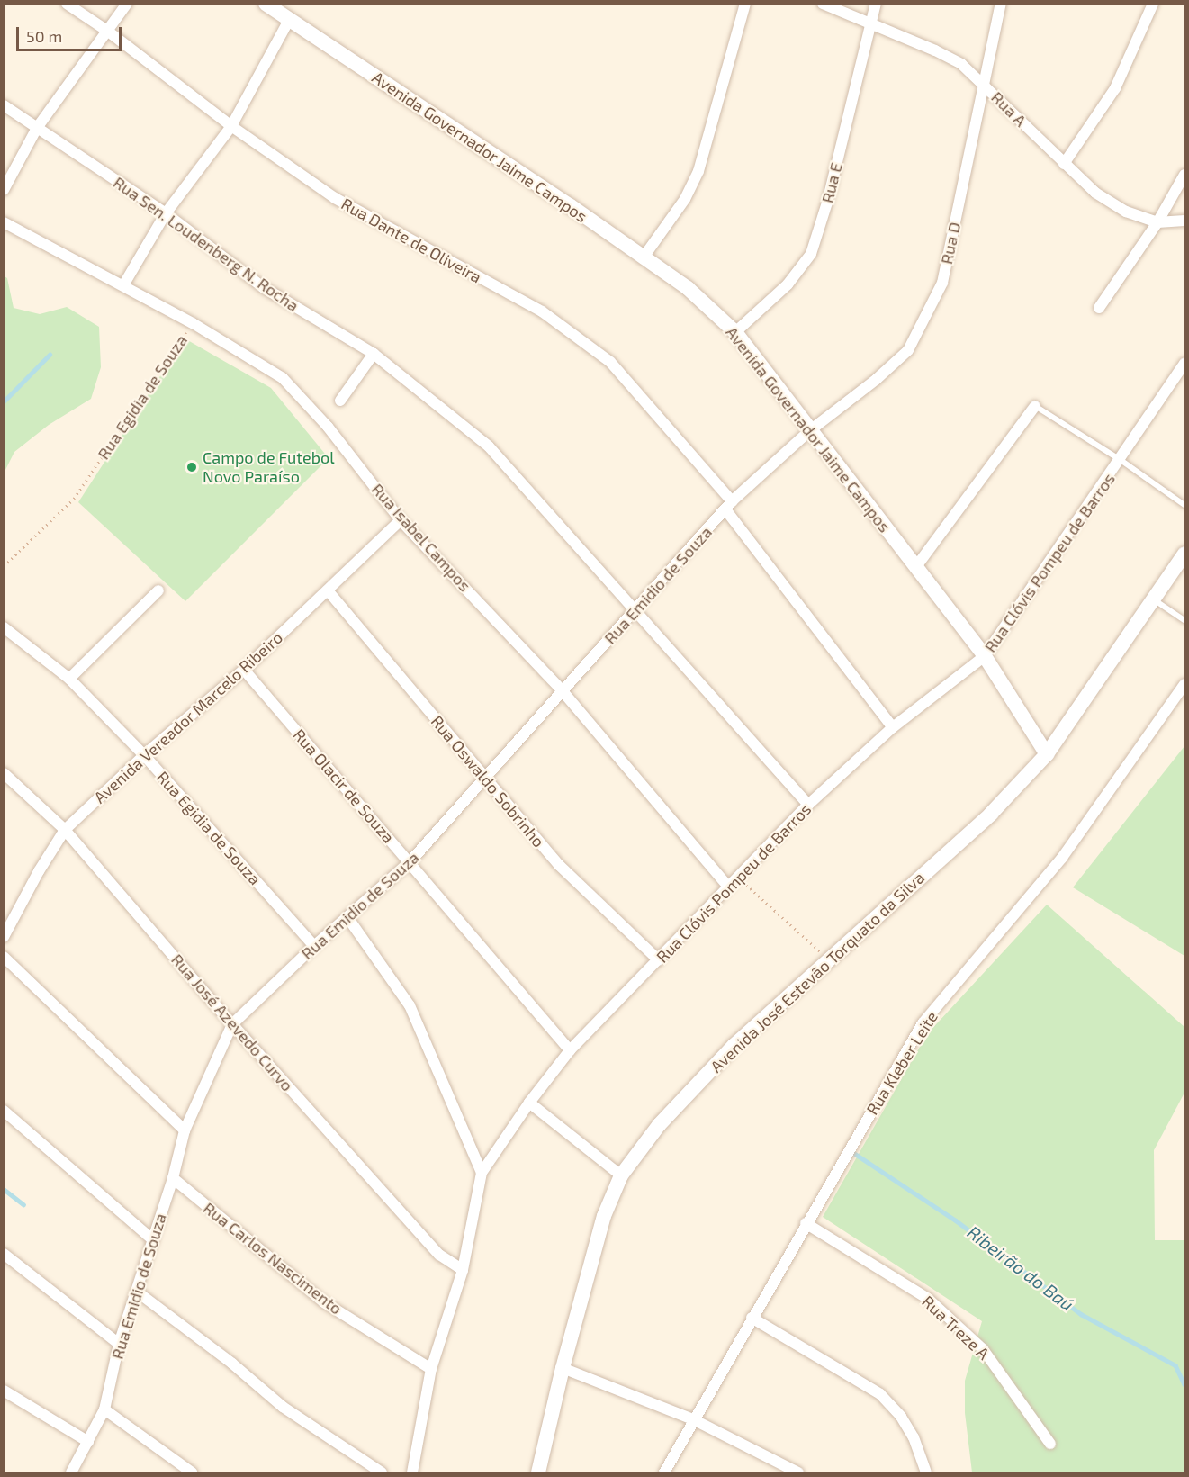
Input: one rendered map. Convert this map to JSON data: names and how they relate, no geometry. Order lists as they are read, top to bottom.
{
  "streets": {
    "main road": ["Avenida Governador Jaime Campos", "Avenida José Estevão Torquato da Silva"],
    "street": [
      "Rua A",
      "Rua E",
      "Rua Dante de Oliveira",
      "Rua D",
      "Rua Sen. Loudenberg N. Rocha",
      "Rua Egidia de Souza",
      "Rua Isabel Campos",
      "Rua Clóvis Pompeu de Barros",
      "Rua Emidio de Souza",
      "Avenida Vereador Marcelo Ribeiro",
      "Rua Oswaldo Sobrinho",
      "Rua Olacir de Souza",
      "Rua José Azevedo Curvo",
      "Rua Kleber Leite",
      "Rua Carlos Nascimento",
      "Rua Treze A"
    ]
  },
  "crossings": [
    ["Rua A", "Rua E"],
    ["Rua A", "Rua D"],
    ["Avenida Governador Jaime Campos", "Rua E"],
    ["Avenida Governador Jaime Campos", "Rua D"],
    ["Avenida Governador Jaime Campos", "Rua Clóvis Pompeu de Barros"],
    ["Avenida Governador Jaime Campos", "Rua Emidio de Souza"],
    ["Avenida Governador Jaime Campos", "Avenida José Estevão Torquato da Silva"],
    ["Rua Dante de Oliveira", "Rua Clóvis Pompeu de Barros"],
    ["Rua Dante de Oliveira", "Rua Emidio de Souza"],
    ["Rua D", "Rua Emidio de Souza"],
    ["Rua Sen. Loudenberg N. Rocha", "Rua Clóvis Pompeu de Barros"],
    ["Rua Sen. Loudenberg N. Rocha", "Rua Emidio de Souza"],
    ["Rua Egidia de Souza", "Rua Isabel Campos"],
    ["Rua Egidia de Souza", "Rua Emidio de Souza"],
    ["Rua Egidia de Souza", "Avenida Vereador Marcelo Ribeiro"],
    ["Rua Isabel Campos", "Rua Clóvis Pompeu de Barros"],
    ["Rua Isabel Campos", "Rua Emidio de Souza"],
    ["Rua Isabel Campos", "Avenida Vereador Marcelo Ribeiro"],
    ["Rua Clóvis Pompeu de Barros", "Rua Oswaldo Sobrinho"],
    ["Rua Clóvis Pompeu de Barros", "Rua Olacir de Souza"],
    ["Rua Clóvis Pompeu de Barros", "Rua José Azevedo Curvo"],
    ["Rua Clóvis Pompeu de Barros", "Rua Carlos Nascimento"],
    ["Rua Emidio de Souza", "Rua Oswaldo Sobrinho"],
    ["Rua Emidio de Souza", "Rua Olacir de Souza"],
    ["Rua Emidio de Souza", "Rua José Azevedo Curvo"],
    ["Rua Emidio de Souza", "Rua Carlos Nascimento"],
    ["Avenida Vereador Marcelo Ribeiro", "Rua Oswaldo Sobrinho"],
    ["Avenida Vereador Marcelo Ribeiro", "Rua Olacir de Souza"],
    ["Avenida Vereador Marcelo Ribeiro", "Rua José Azevedo Curvo"],
    ["Rua Kleber Leite", "Rua Treze A"]
  ],
  "water": ["Ribeirão do Baú"],
  "places": ["Campo de Futebol Novo Paraíso"],
  "scale_bar": "50 m"
}
